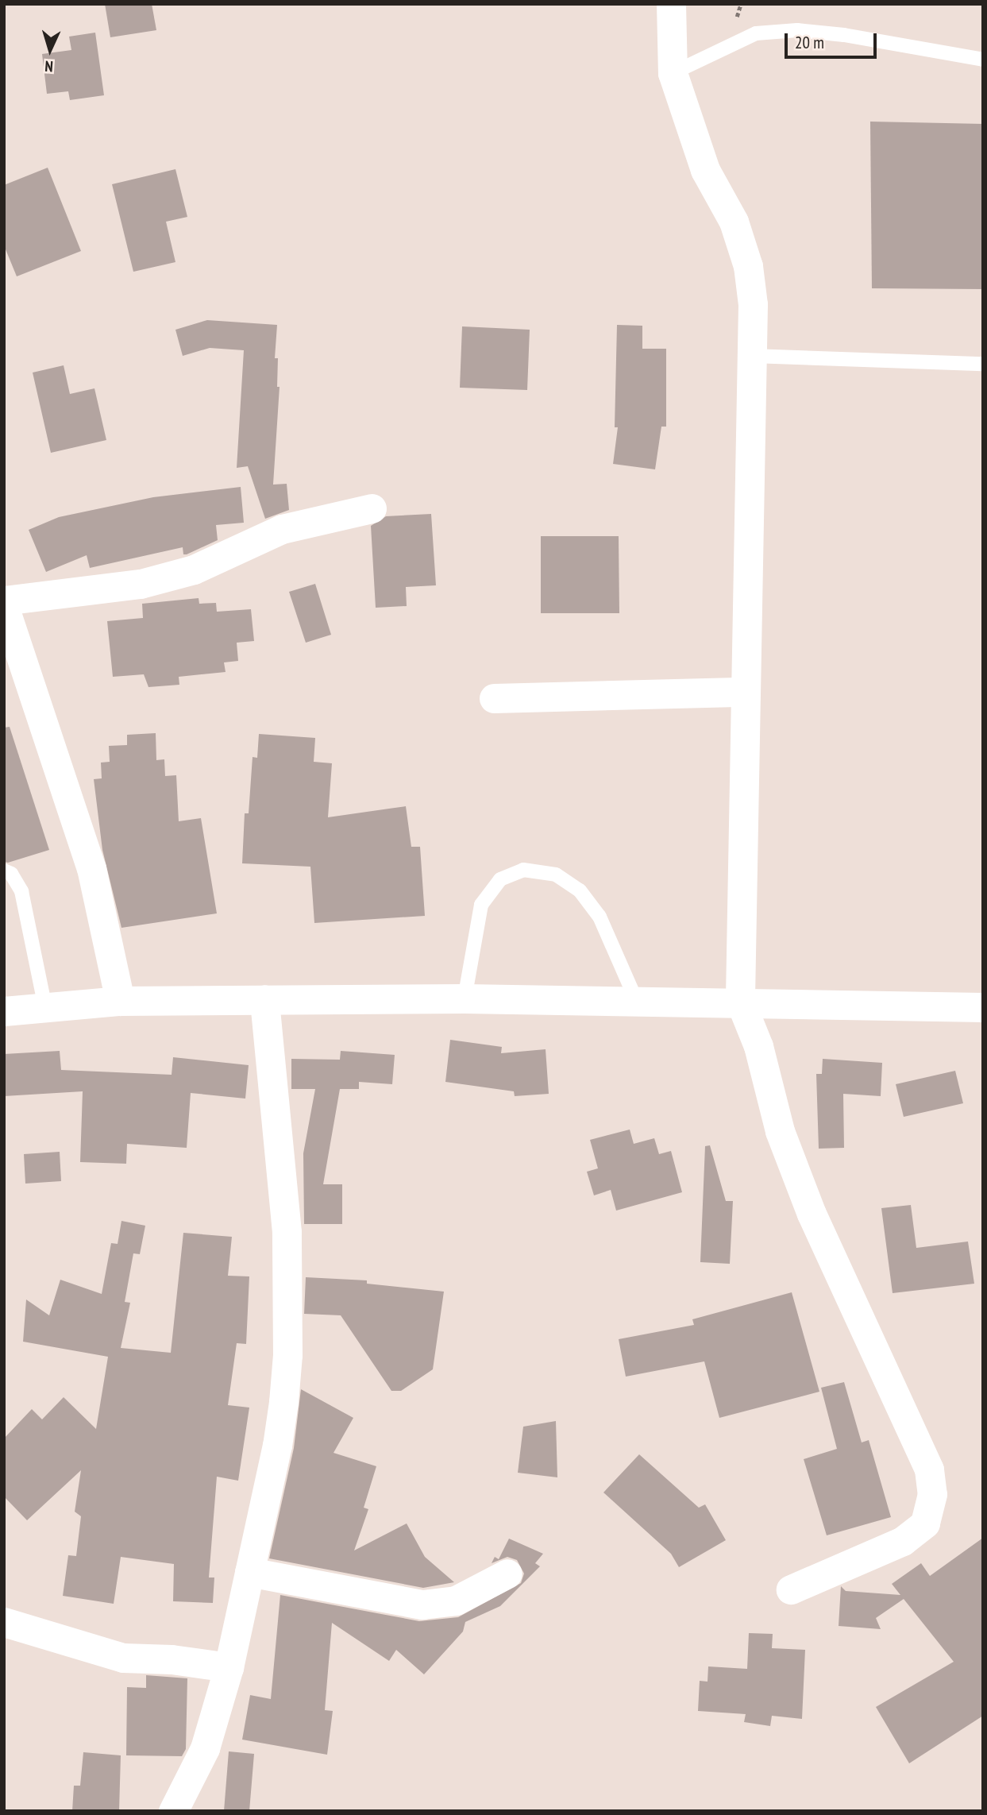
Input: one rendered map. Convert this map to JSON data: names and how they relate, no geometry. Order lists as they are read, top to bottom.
{
  "scale_bar": "20 m",
  "north": "bottom"
}
